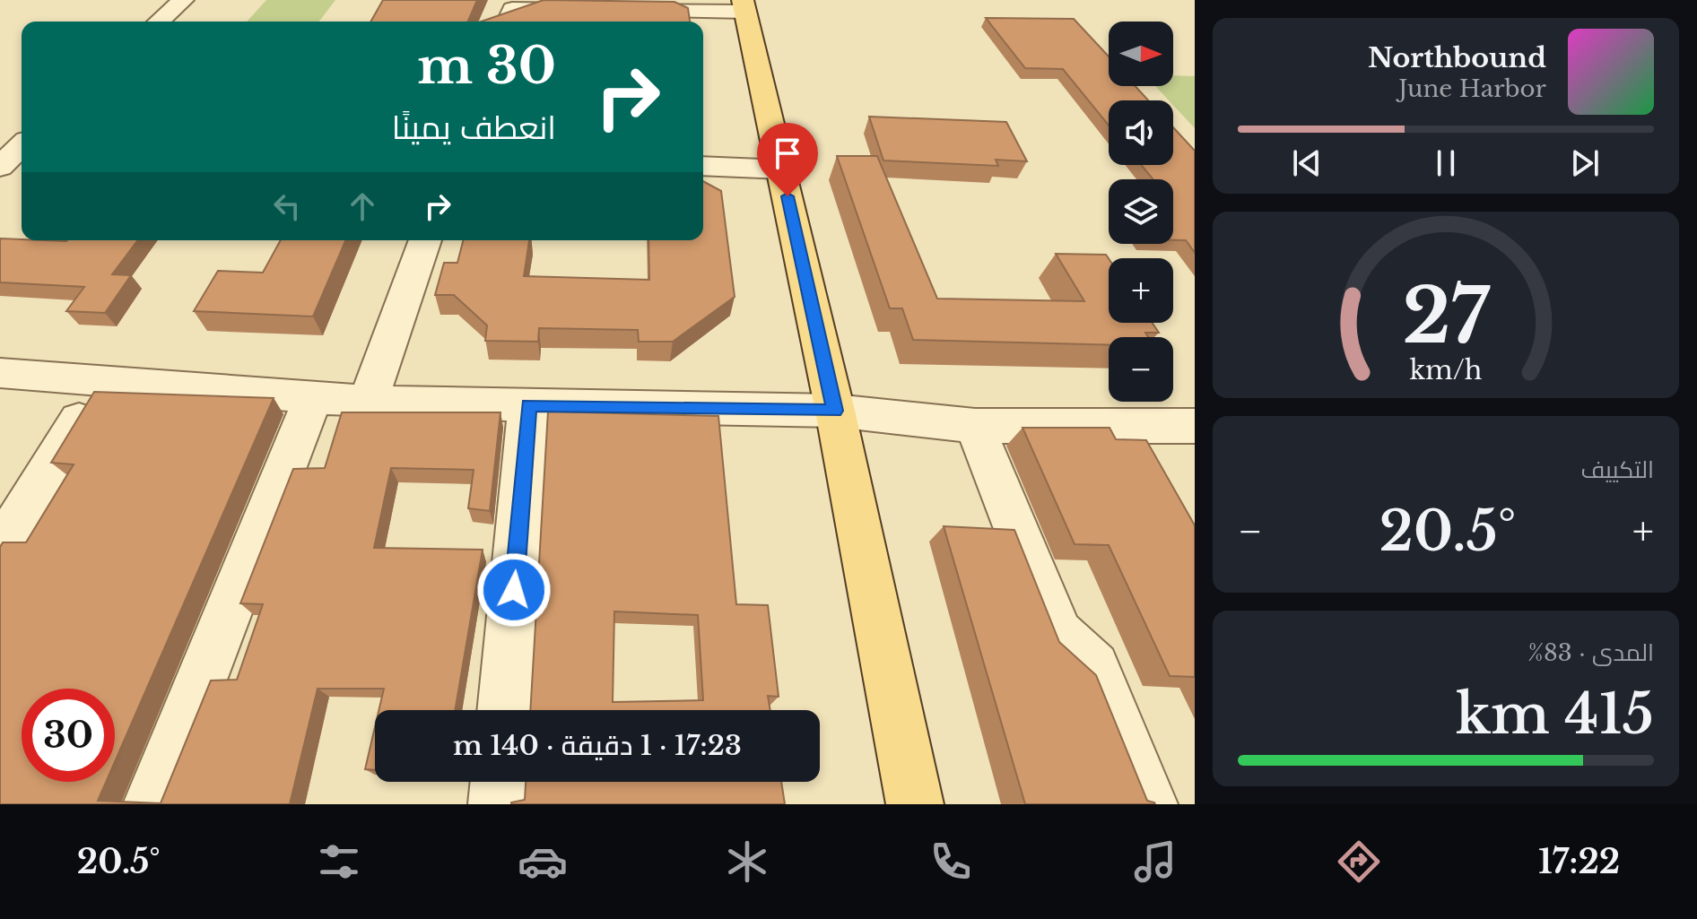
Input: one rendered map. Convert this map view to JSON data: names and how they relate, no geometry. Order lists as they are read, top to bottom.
{
  "north": "right",
  "page": {
    "map_buttons": ["+", "−"],
    "turn": ["30 m", "انعطف يمينًا"],
    "song": ["Northbound", "June Harbor"],
    "tile": [
      "التكييف",
      ["المدى · 83%", "415 km"]
    ],
    "heat": ["−", "20.5°", "+"],
    "limit": "30",
    "trip": "17:23 · 1 دقيقة · 140 m",
    "tabs": ["17:22", "20.5°"],
    "gauge": ["27", "km/h"]
  }
}
